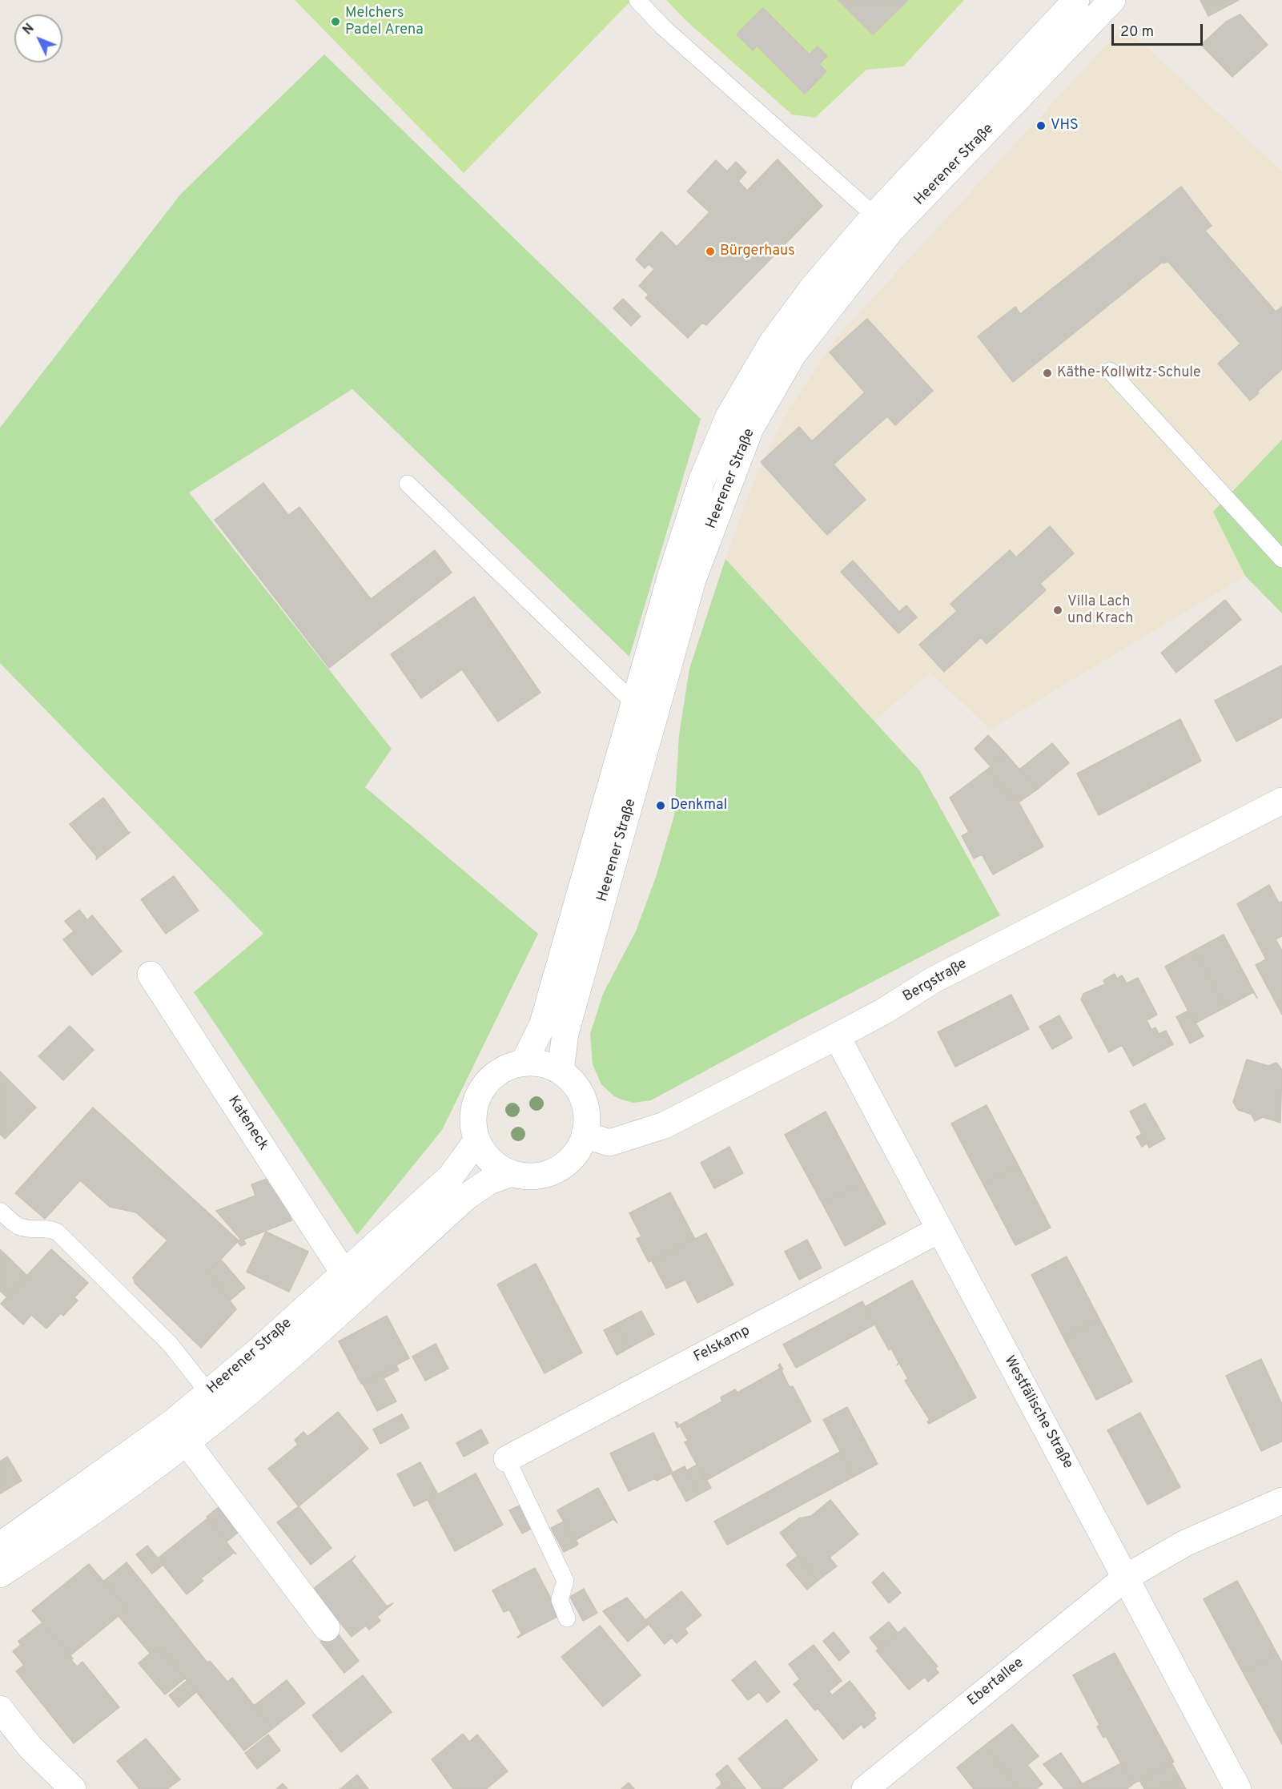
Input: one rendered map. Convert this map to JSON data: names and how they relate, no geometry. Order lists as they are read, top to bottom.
{
  "streets": {
    "main road": [
      "Heerener Straße",
      "Bergstraße",
      "Kateneck",
      "Felskamp",
      "Westfälische Straße",
      "Ebertallee"
    ]
  },
  "crossings": [
    ["Heerener Straße", "Bergstraße"],
    ["Heerener Straße", "Kateneck"],
    ["Bergstraße", "Westfälische Straße"],
    ["Felskamp", "Westfälische Straße"],
    ["Westfälische Straße", "Ebertallee"]
  ],
  "places": [
    "Melchers Padel Arena",
    "VHS",
    "Bürgerhaus",
    "Käthe-Kollwitz-Schule",
    "Villa Lach und Krach",
    "Denkmal"
  ],
  "scale_bar": "20 m",
  "north": "top left"
}
